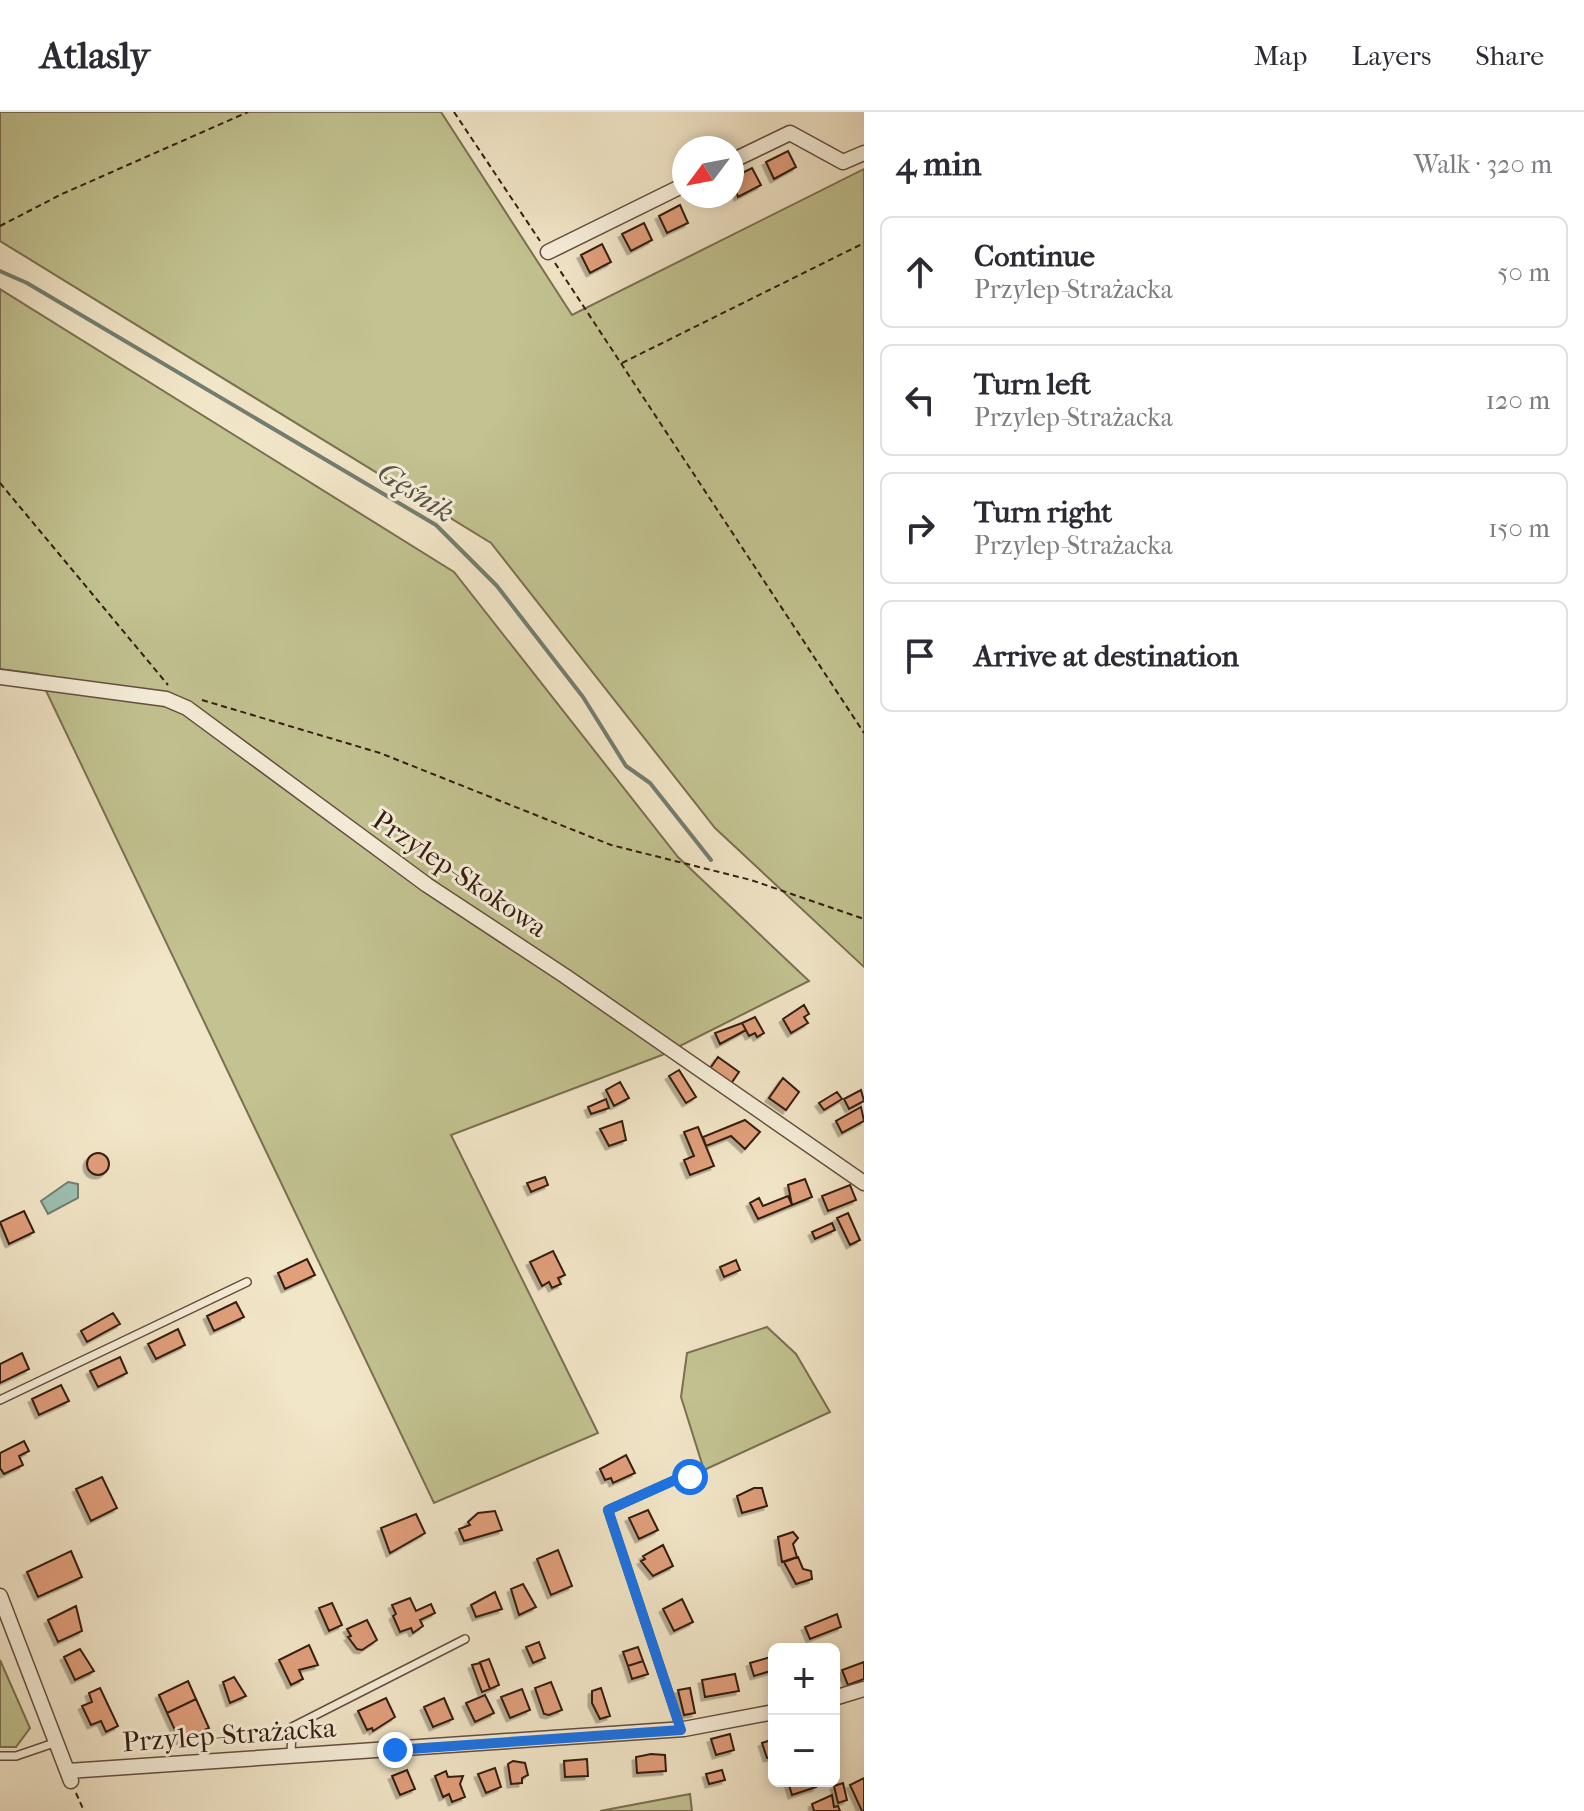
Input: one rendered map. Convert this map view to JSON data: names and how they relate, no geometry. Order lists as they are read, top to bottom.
{
  "streets": {
    "street": ["Przylep-Skokowa", "Przylep-Strażacka"]
  },
  "water": ["Gęśnik"],
  "north": "bottom left",
  "page": {
    "header": "Atlasly",
    "nav": ["Map", "Layers", "Share"],
    "heading": ["4 min", "Walk · 320 m"],
    "list": [
      ["Continue", "Przylep-Strażacka", "50 m"],
      ["Turn left", "Przylep-Strażacka", "120 m"],
      ["Turn right", "Przylep-Strażacka", "150 m"],
      "Arrive at destination"
    ],
    "map_buttons": ["+", "−"]
  }
}
